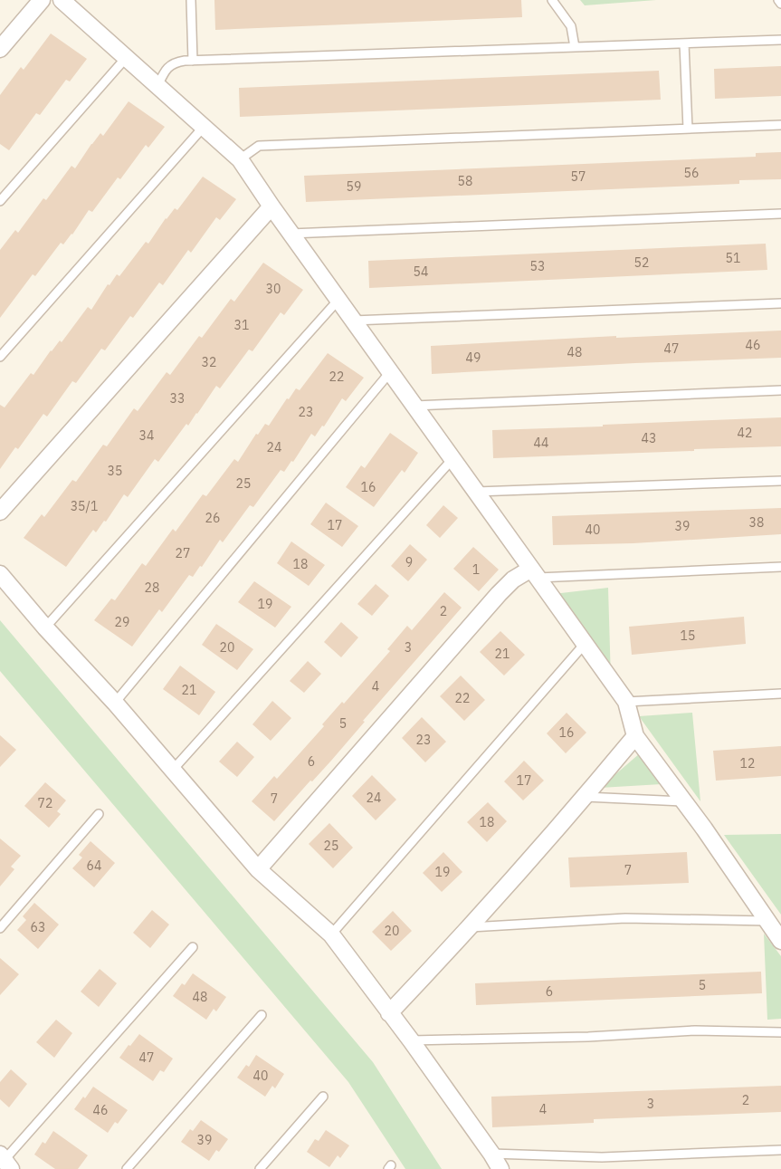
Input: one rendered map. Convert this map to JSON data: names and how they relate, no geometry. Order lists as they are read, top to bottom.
{
  "house_numbers": [
    "56",
    "57",
    "58",
    "59",
    "51",
    "52",
    "53",
    "54",
    "30",
    "31",
    "46",
    "47",
    "48",
    "49",
    "32",
    "22",
    "33",
    "23",
    "42",
    "34",
    "43",
    "44",
    "24",
    "35",
    "25",
    "16",
    "35/1",
    "26",
    "38",
    "17",
    "39",
    "40",
    "27",
    "9",
    "18",
    "1",
    "28",
    "19",
    "2",
    "29",
    "15",
    "20",
    "3",
    "21",
    "4",
    "21",
    "22",
    "5",
    "16",
    "23",
    "6",
    "12",
    "17",
    "24",
    "7",
    "72",
    "18",
    "25",
    "64",
    "7",
    "19",
    "63",
    "20",
    "5",
    "6",
    "48",
    "47",
    "40",
    "2",
    "3",
    "4",
    "46",
    "39"
  ]
}
